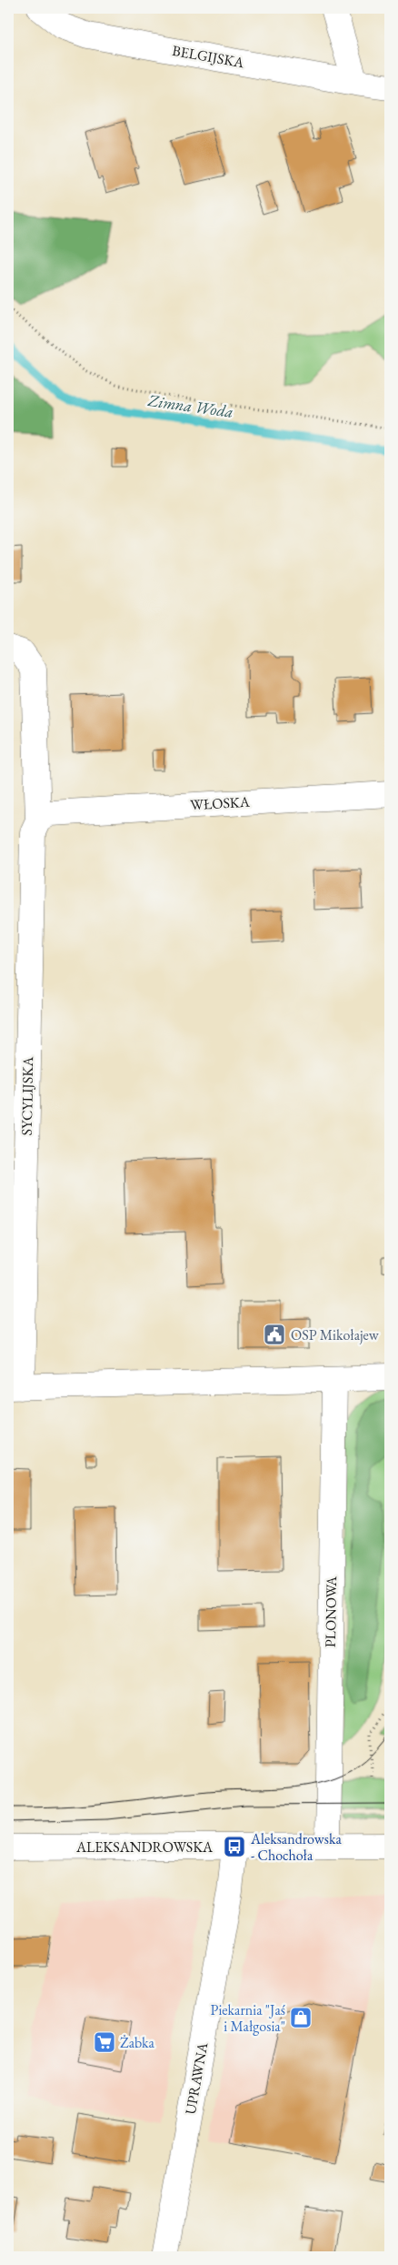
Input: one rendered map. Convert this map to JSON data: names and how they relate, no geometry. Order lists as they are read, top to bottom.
{
  "streets": {
    "street": [
      "BELGIJSKA",
      "WŁOSKA",
      "SYCYLIJSKA",
      "PLONOWA",
      "ALEKSANDROWSKA",
      "UPRAWNA"
    ]
  },
  "crossings": [
    ["WŁOSKA", "SYCYLIJSKA"],
    ["PLONOWA", "ALEKSANDROWSKA"],
    ["ALEKSANDROWSKA", "UPRAWNA"]
  ],
  "water": ["Zimna Woda"],
  "places": {
    "public building": ["OSP Mikołajew"],
    "bus stop": ["Aleksandrowska - Chochoła"],
    "shop": ["Piekarnia \"Jaś i Małgosia\""],
    "supermarket": ["Żabka"]
  }
}
